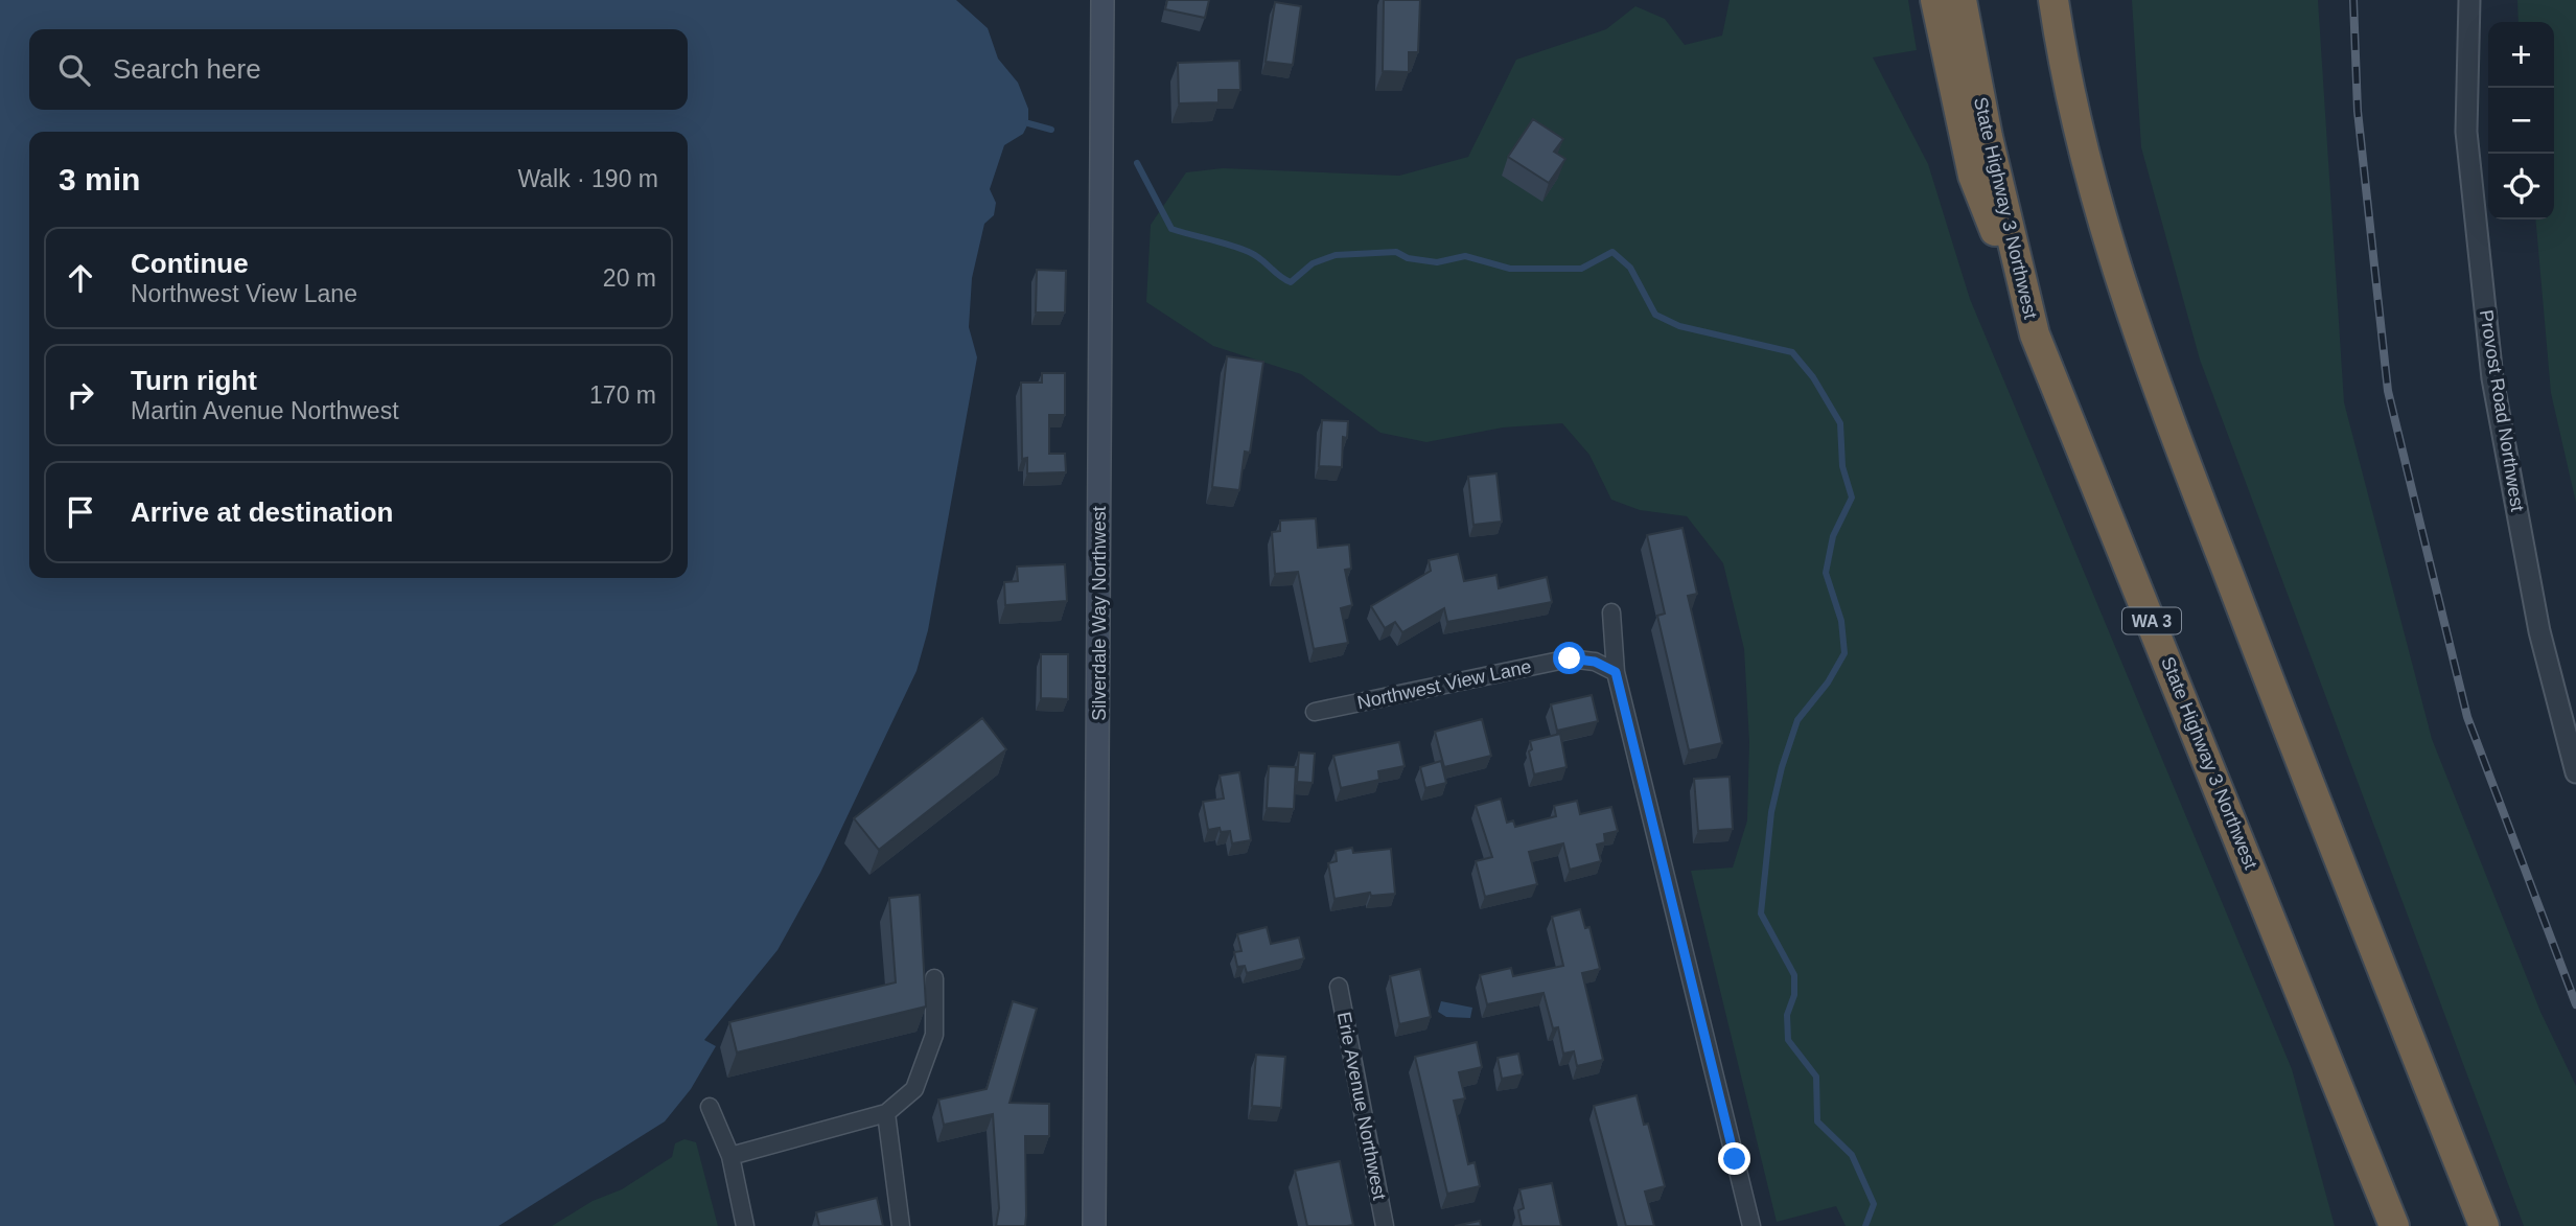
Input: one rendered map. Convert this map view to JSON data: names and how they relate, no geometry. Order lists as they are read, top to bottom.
{
  "streets": {
    "highway": ["State Highway 3 Northwest", "WA 3"],
    "main road": ["Silverdale Way Northwest"],
    "street": ["Provost Road Northwest", "Northwest View Lane", "Erie Avenue Northwest"]
  },
  "page": {
    "map_buttons": ["+", "−"],
    "search": "Search here",
    "heading": ["3 min", "Walk · 190 m"],
    "list": [
      ["Continue", "Northwest View Lane", "20 m"],
      ["Turn right", "Martin Avenue Northwest", "170 m"],
      "Arrive at destination"
    ]
  }
}
